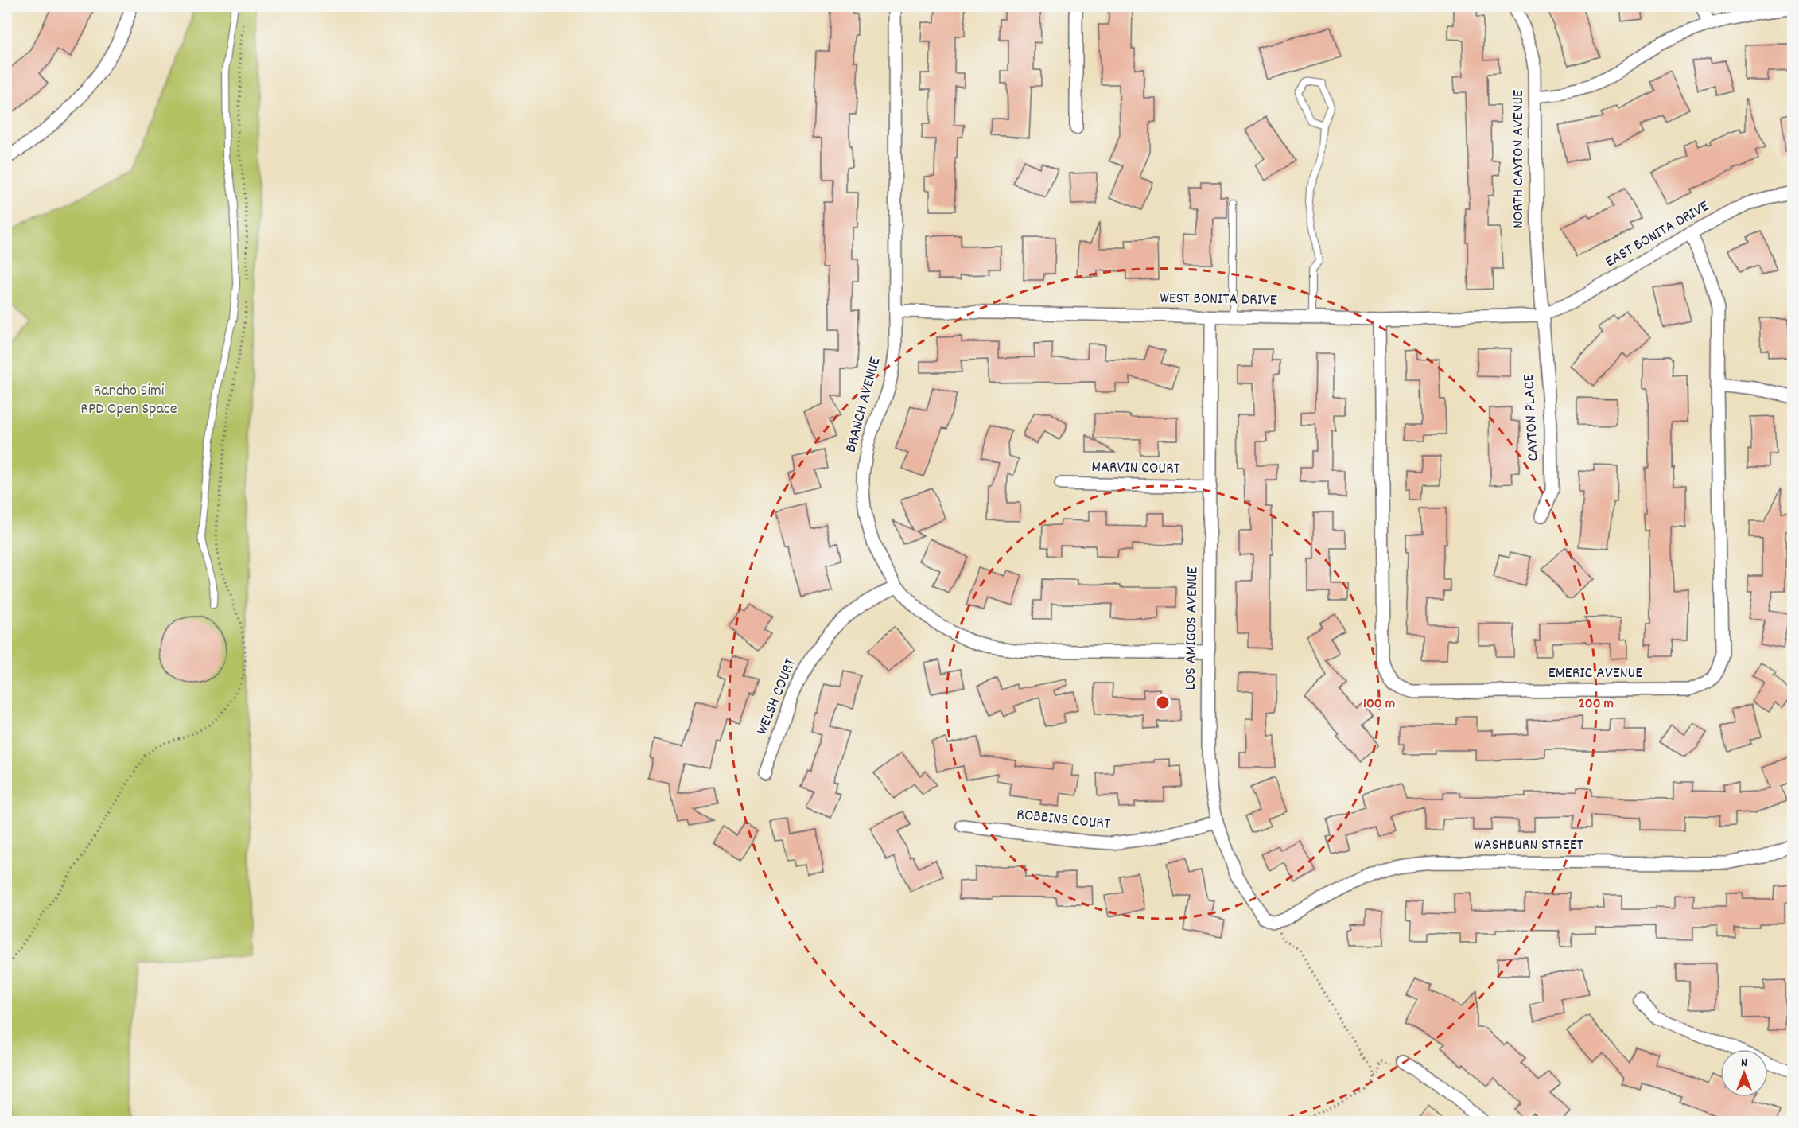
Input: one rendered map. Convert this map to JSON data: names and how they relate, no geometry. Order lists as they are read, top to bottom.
{
  "streets": {
    "street": [
      "NORTH CAYTON AVENUE",
      "EAST BONITA DRIVE",
      "WEST BONITA DRIVE",
      "BRANCH AVENUE",
      "CAYTON PLACE",
      "MARVIN COURT",
      "LOS AMIGOS AVENUE",
      "EMERIC AVENUE",
      "WELSH COURT",
      "ROBBINS COURT",
      "WASHBURN STREET"
    ]
  },
  "crossings": [
    ["NORTH CAYTON AVENUE", "EAST BONITA DRIVE"],
    ["NORTH CAYTON AVENUE", "WEST BONITA DRIVE"],
    ["NORTH CAYTON AVENUE", "CAYTON PLACE"],
    ["EAST BONITA DRIVE", "WEST BONITA DRIVE"],
    ["EAST BONITA DRIVE", "CAYTON PLACE"],
    ["EAST BONITA DRIVE", "EMERIC AVENUE"],
    ["WEST BONITA DRIVE", "BRANCH AVENUE"],
    ["WEST BONITA DRIVE", "CAYTON PLACE"],
    ["WEST BONITA DRIVE", "LOS AMIGOS AVENUE"],
    ["WEST BONITA DRIVE", "EMERIC AVENUE"],
    ["BRANCH AVENUE", "LOS AMIGOS AVENUE"],
    ["BRANCH AVENUE", "WELSH COURT"],
    ["MARVIN COURT", "LOS AMIGOS AVENUE"],
    ["LOS AMIGOS AVENUE", "ROBBINS COURT"],
    ["LOS AMIGOS AVENUE", "WASHBURN STREET"]
  ],
  "parks": ["Rancho Simi RPD Open Space"],
  "north": "top",
  "rings": ["100 m", "200 m"]
}
